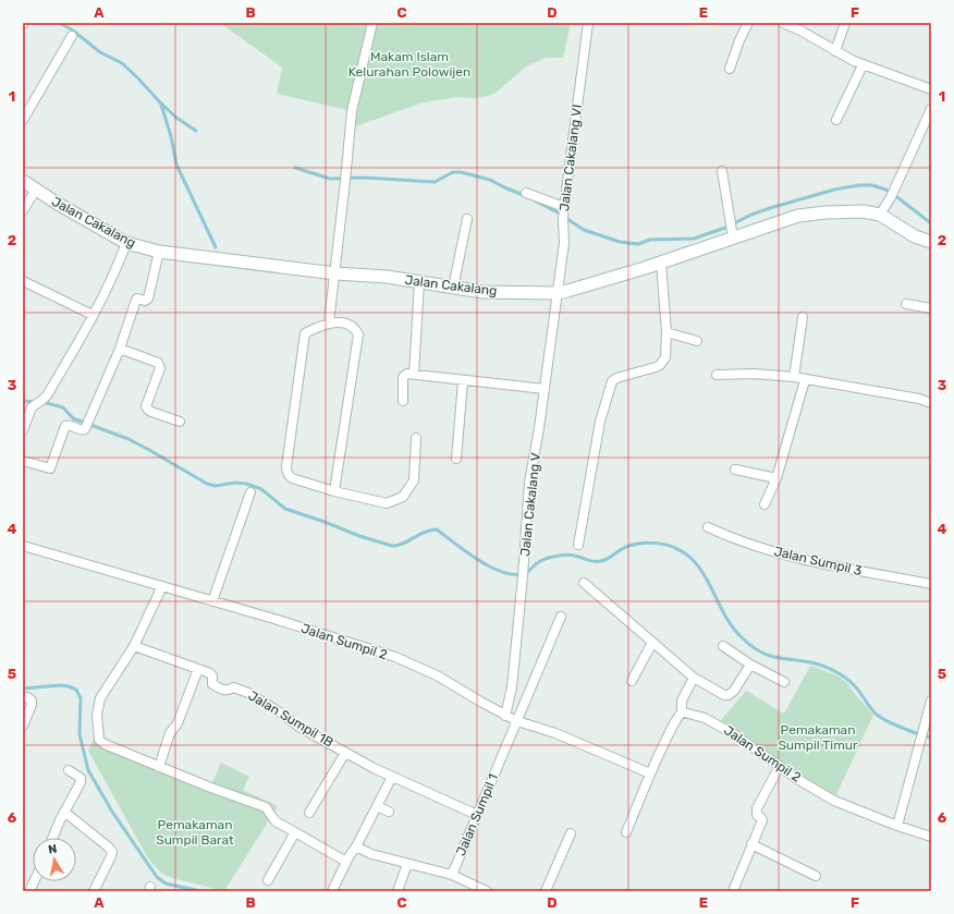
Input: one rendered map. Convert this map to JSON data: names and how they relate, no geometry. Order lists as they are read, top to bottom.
{
  "streets": {
    "street": [
      "Jalan Cakalang VI",
      "Jalan Cakalang",
      "Jalan Cakalang V",
      "Jalan Sumpil 3",
      "Jalan Sumpil 2",
      "Jalan Sumpil 1B",
      "Jalan Sumpil 1"
    ]
  },
  "crossings": [
    ["Jalan Cakalang VI", "Jalan Cakalang"],
    ["Jalan Cakalang VI", "Jalan Cakalang V"],
    ["Jalan Cakalang", "Jalan Cakalang V"],
    ["Jalan Cakalang V", "Jalan Sumpil 2"],
    ["Jalan Sumpil 2", "Jalan Sumpil 1"],
    ["Jalan Sumpil 1B", "Jalan Sumpil 1"]
  ],
  "parks": ["Makam Islam Kelurahan Polowijen", "Pemakaman Sumpil Timur", "Pemakaman Sumpil Barat"],
  "north": "top",
  "grid": {
    "columns": [
      "A",
      "B",
      "C",
      "D",
      "E",
      "F"
    ],
    "rows": [
      "1",
      "2",
      "3",
      "4",
      "5",
      "6"
    ]
  }
}
